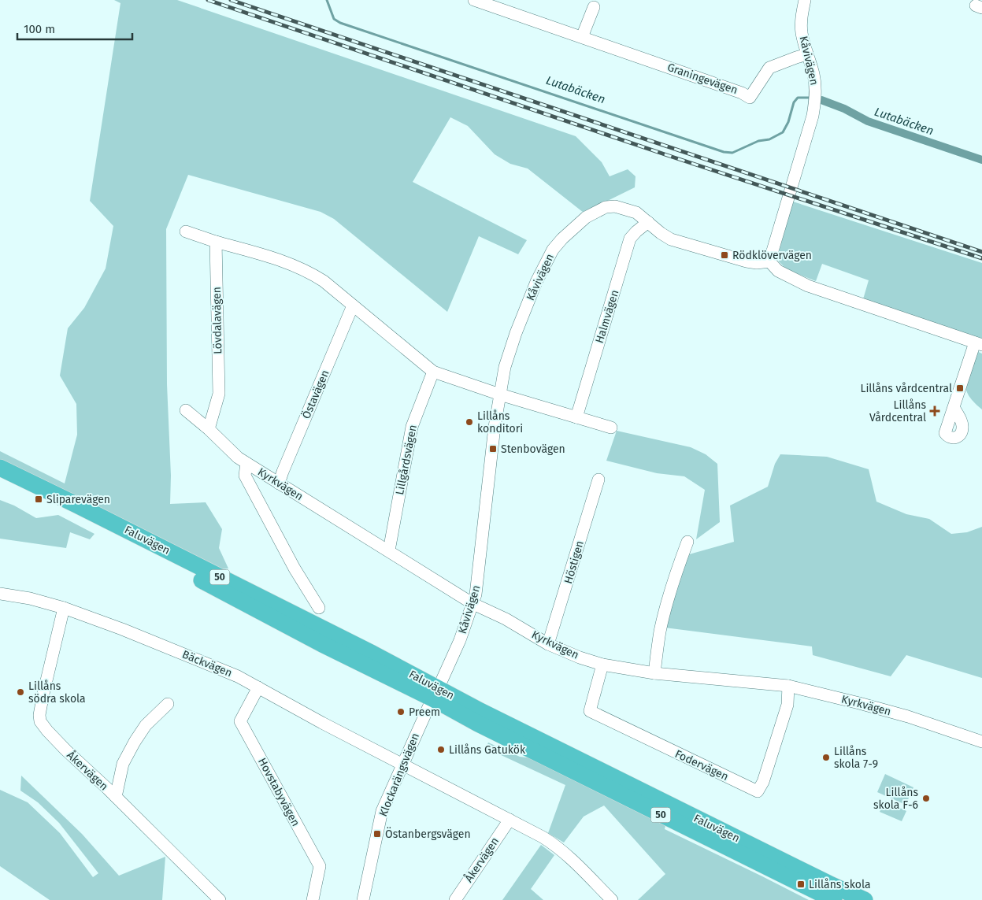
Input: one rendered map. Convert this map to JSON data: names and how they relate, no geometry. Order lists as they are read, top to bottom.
{
  "streets": {
    "highway": ["Faluvägen", "50"],
    "street": [
      "Kåvivägen",
      "Graningevägen",
      "Halmvägen",
      "Lövdalavägen",
      "Östavägen",
      "Lillgårdsvägen",
      "Kyrkvägen",
      "Höstigen",
      "Bäckvägen",
      "Fodervägen",
      "Åkervägen",
      "Klockarängsvägen",
      "Hovstabyvägen"
    ]
  },
  "crossings": [
    ["Kåvivägen", "Graningevägen"],
    ["Kåvivägen", "Halmvägen"],
    ["Kåvivägen", "Kyrkvägen"],
    ["Kåvivägen", "Faluvägen"],
    ["Kåvivägen", "Klockarängsvägen"],
    ["Lövdalavägen", "Kyrkvägen"],
    ["Östavägen", "Kyrkvägen"],
    ["Lillgårdsvägen", "Kyrkvägen"],
    ["Kyrkvägen", "Höstigen"],
    ["Kyrkvägen", "Fodervägen"],
    ["Faluvägen", "Klockarängsvägen"],
    ["Bäckvägen", "Åkervägen"],
    ["Bäckvägen", "Klockarängsvägen"],
    ["Bäckvägen", "Hovstabyvägen"]
  ],
  "water": ["Lutabäcken"],
  "places": {
    "transit": [
      "Rödklövervägen",
      "Lillåns vårdcentral",
      "Stenbovägen",
      "Sliparevägen",
      "Östanbergsvägen",
      "Lillåns skola"
    ],
    "health": ["Lillåns Vårdcentral"],
    "other": [
      "Lillåns konditori",
      "Lillåns södra skola",
      "Preem",
      "Lillåns Gatukök",
      "Lillåns skola 7-9",
      "Lillåns skola F-6"
    ]
  },
  "scale_bar": "100 m"
}
